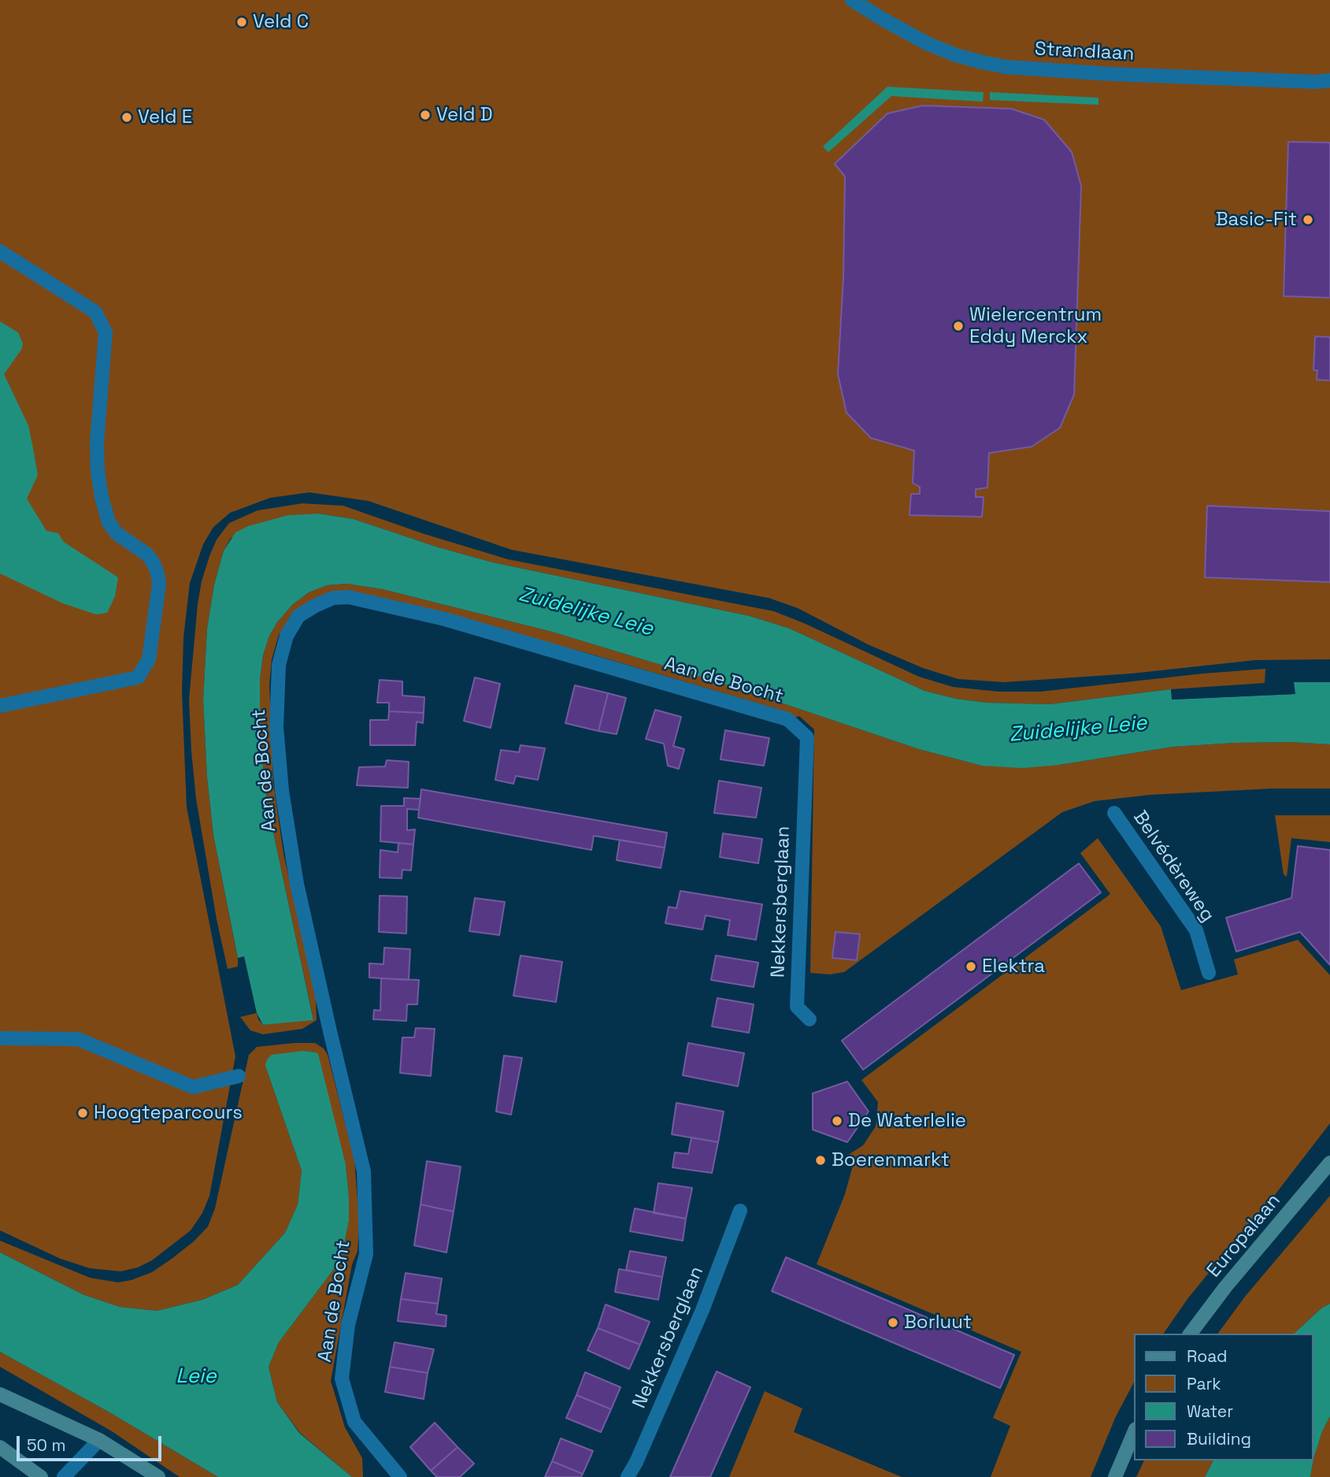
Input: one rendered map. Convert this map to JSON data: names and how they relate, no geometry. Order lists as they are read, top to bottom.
{
  "streets": {
    "street": [
      "Strandlaan",
      "Aan de Bocht",
      "Belvédèreweg",
      "Nekkersberglaan",
      "Europalaan"
    ]
  },
  "crossings": [
    ["Aan de Bocht", "Nekkersberglaan"]
  ],
  "water": ["Zuidelijke Leie", "Leie"],
  "places": [
    "Veld C",
    "Veld D",
    "Veld E",
    "Basic-Fit",
    "Wielercentrum Eddy Merckx",
    "Elektra",
    "Hoogteparcours",
    "De Waterlelie",
    "Boerenmarkt",
    "Borluut"
  ],
  "legend": [
    "Road",
    "Park",
    "Water",
    "Building"
  ],
  "scale_bar": "50 m"
}
